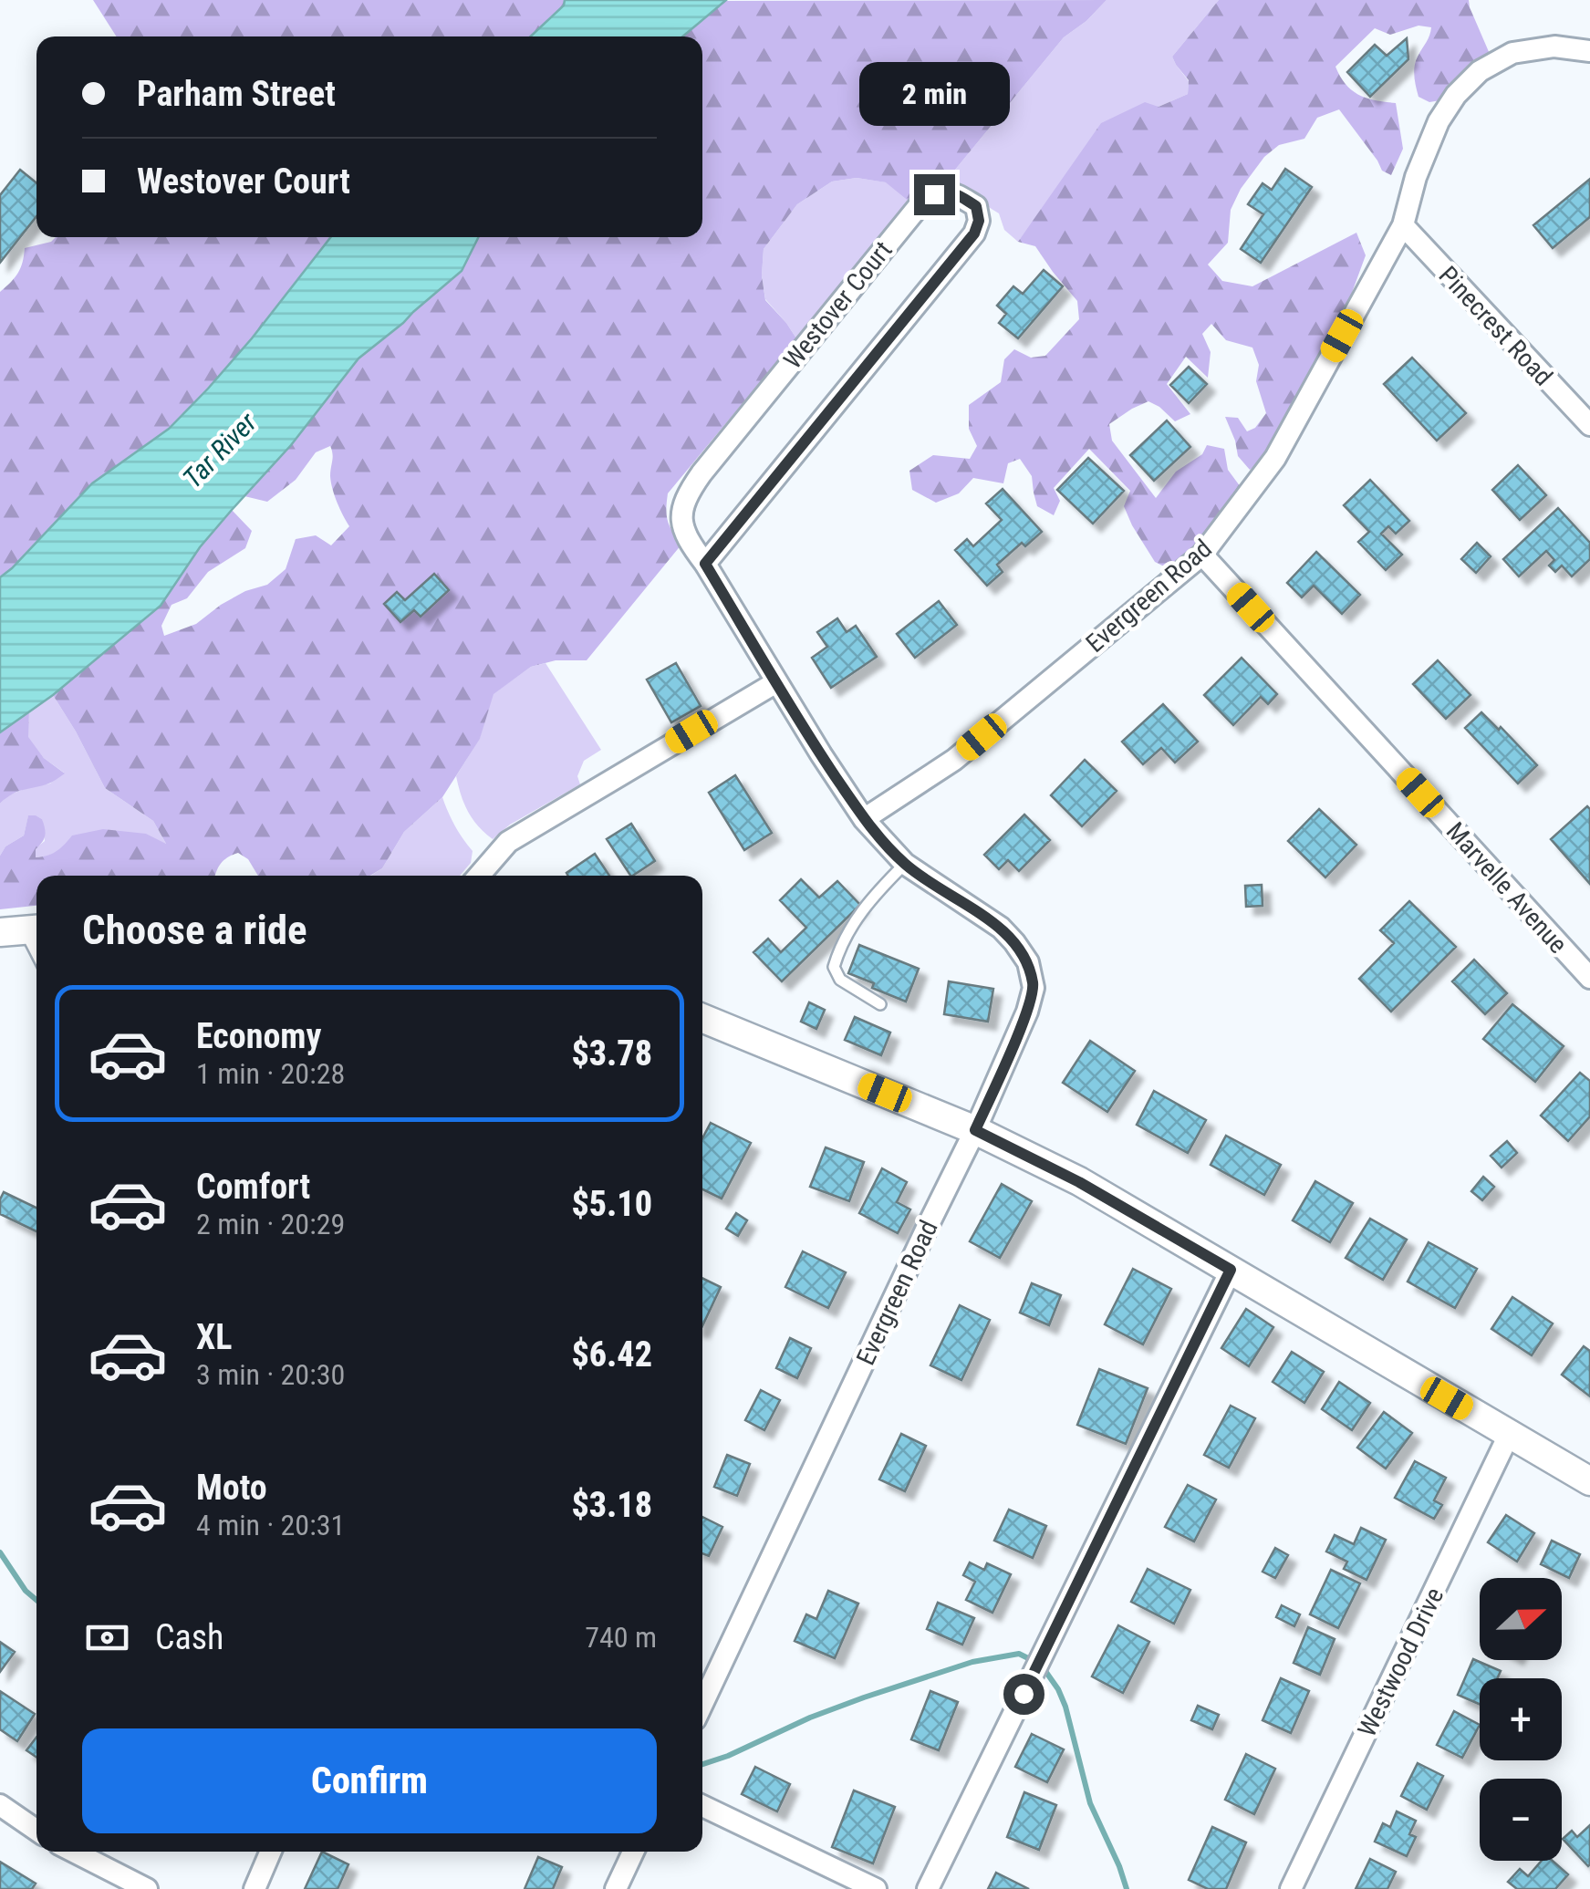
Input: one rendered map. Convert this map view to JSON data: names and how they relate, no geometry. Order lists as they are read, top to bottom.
{
  "streets": {
    "street": [
      "Westover Court",
      "Pinecrest Road",
      "Evergreen Road",
      "Marvelle Avenue",
      "Westwood Drive"
    ]
  },
  "crossings": [
    ["Westover Court", "Evergreen Road"],
    ["Pinecrest Road", "Evergreen Road"],
    ["Evergreen Road", "Marvelle Avenue"]
  ],
  "water": ["Tar River"],
  "north": "right",
  "page": {
    "banner": ["Parham Street", "Westover Court"],
    "bubble": "2 min",
    "heading": "Choose a ride",
    "list": [
      {
        "name": "Economy",
        "note": "1 min · 20:28",
        "value": "$3.78"
      },
      {
        "name": "Comfort",
        "note": "2 min · 20:29",
        "value": "$5.10"
      },
      {
        "name": "XL",
        "note": "3 min · 20:30",
        "value": "$6.42"
      },
      {
        "name": "Moto",
        "note": "4 min · 20:31",
        "value": "$3.18"
      }
    ],
    "map_buttons": ["+", "−"],
    "pay": ["Cash", "740 m"],
    "buttons": "Confirm"
  }
}
